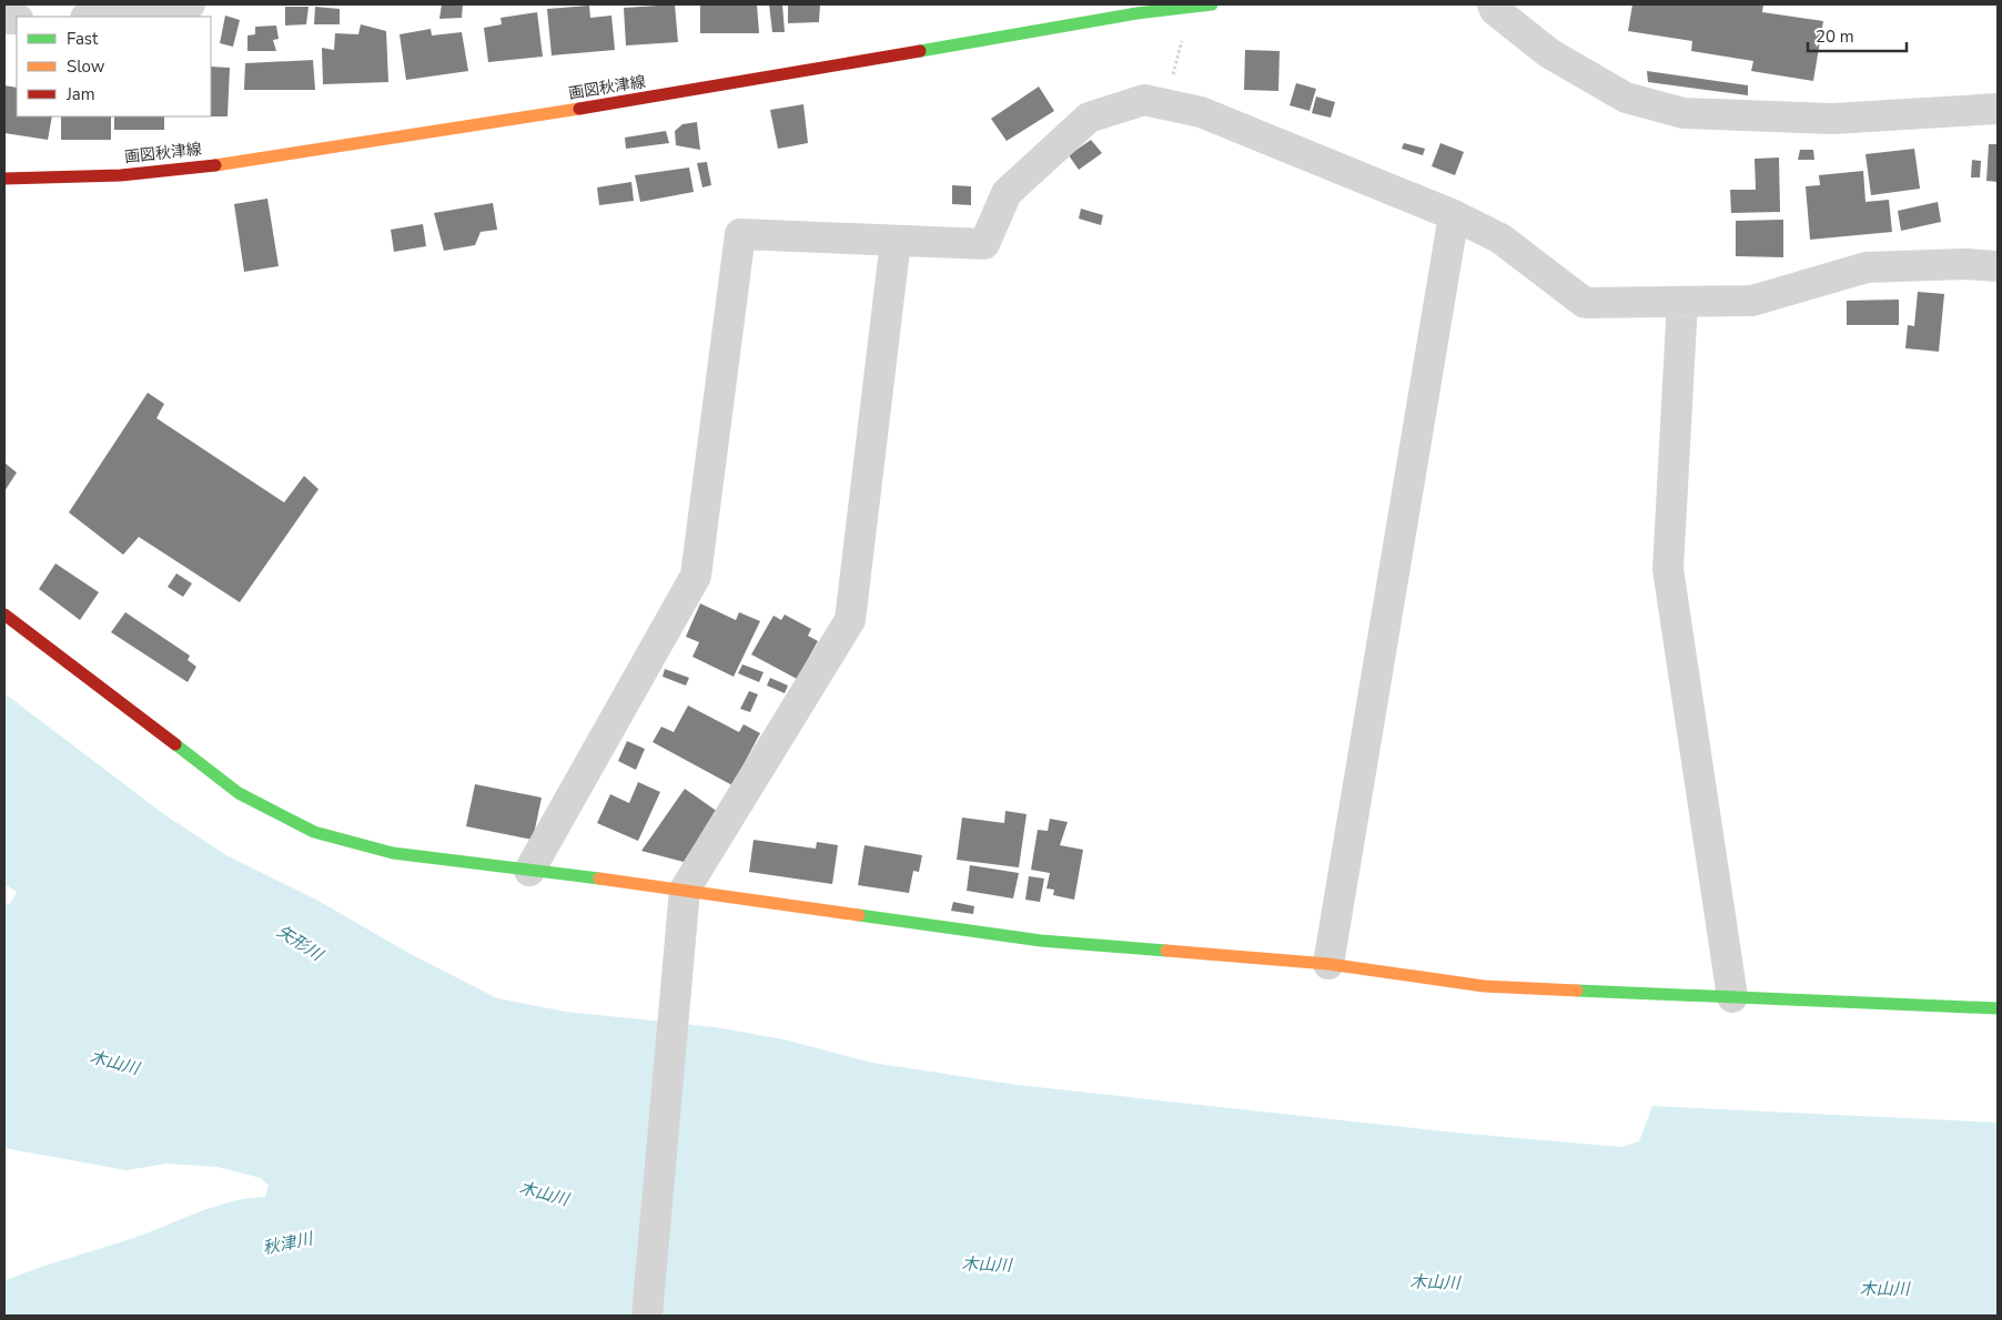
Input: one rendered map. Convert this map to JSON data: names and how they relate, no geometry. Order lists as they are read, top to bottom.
{
  "streets": {
    "street": ["画図秋津線"]
  },
  "water": ["矢形川", "木山川", "秋津川"],
  "legend": ["Fast", "Slow", "Jam"],
  "scale_bar": "20 m"
}
